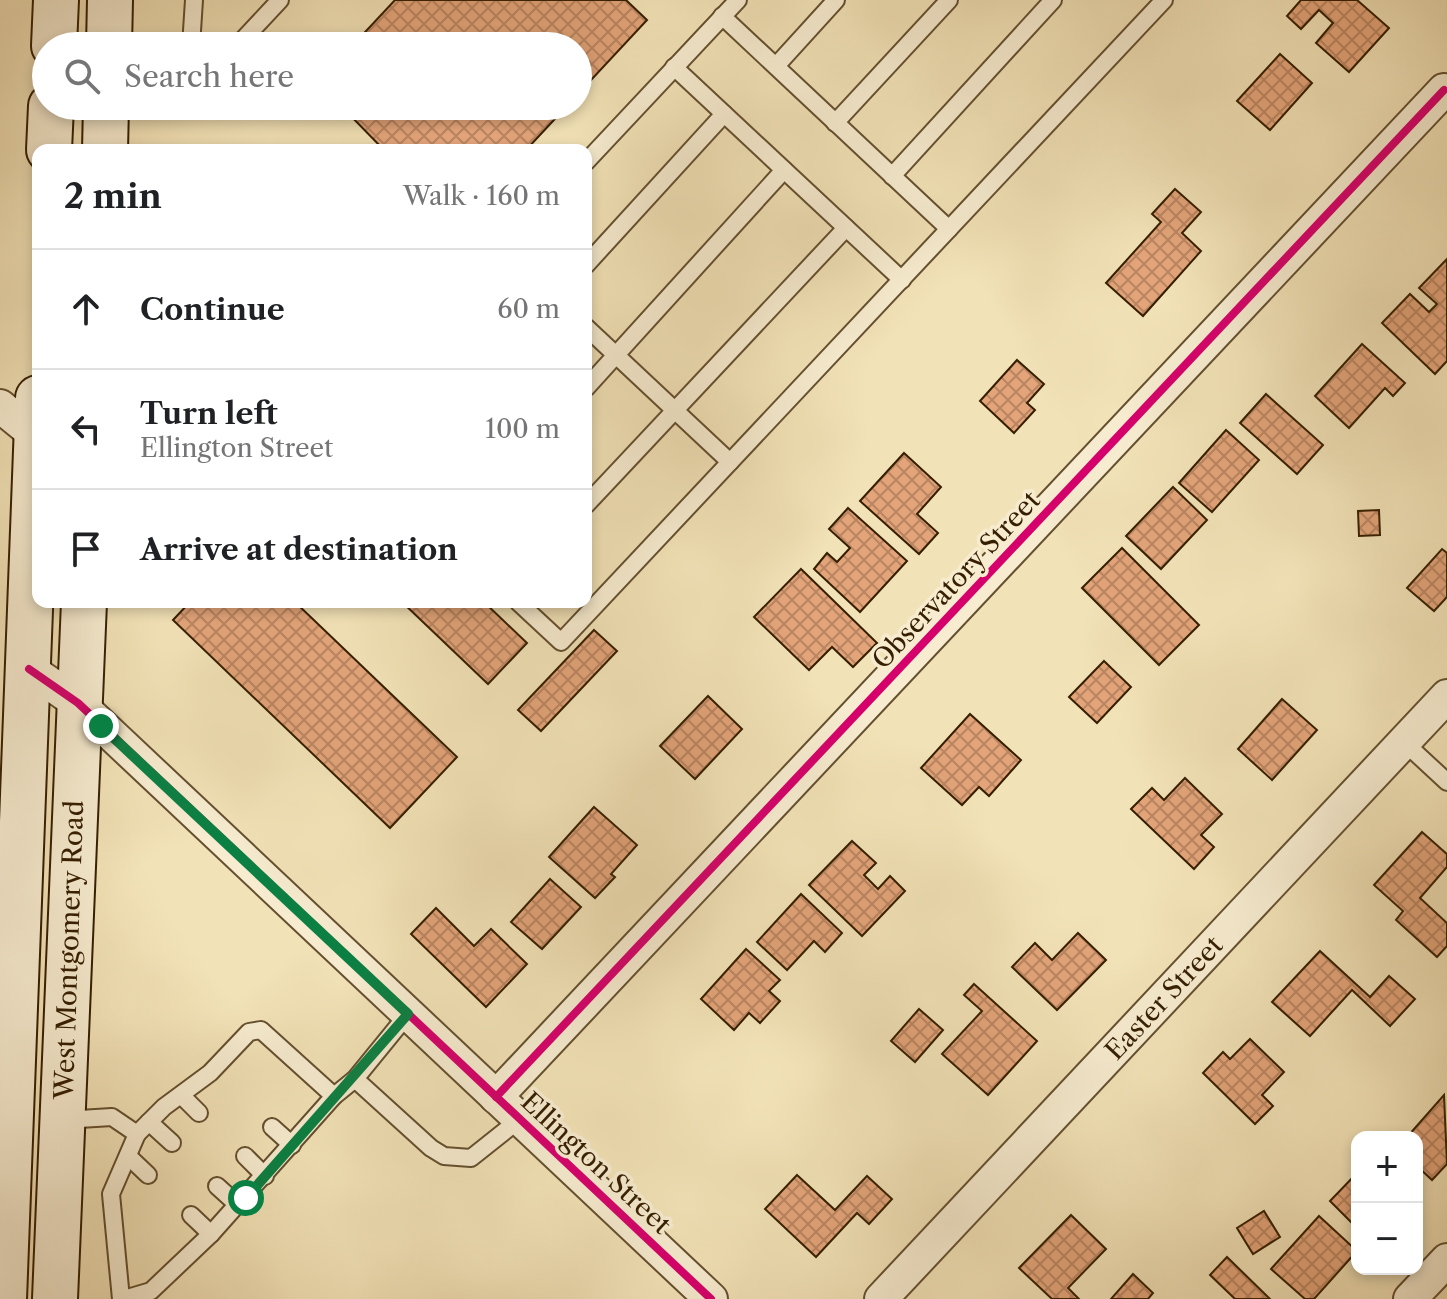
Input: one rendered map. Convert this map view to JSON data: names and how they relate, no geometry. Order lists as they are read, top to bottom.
{
  "streets": {
    "main road": ["West Montgomery Road"],
    "street": ["Observatory Street", "Easter Street", "Ellington Street"]
  },
  "crossings": [
    ["Observatory Street", "Ellington Street"],
    ["West Montgomery Road", "Ellington Street"]
  ],
  "page": {
    "search": "Search here",
    "heading": ["2 min", "Walk · 160 m"],
    "list": [
      ["Continue", "60 m"],
      ["Turn left", "Ellington Street", "100 m"],
      "Arrive at destination"
    ],
    "map_buttons": ["+", "−"]
  }
}
